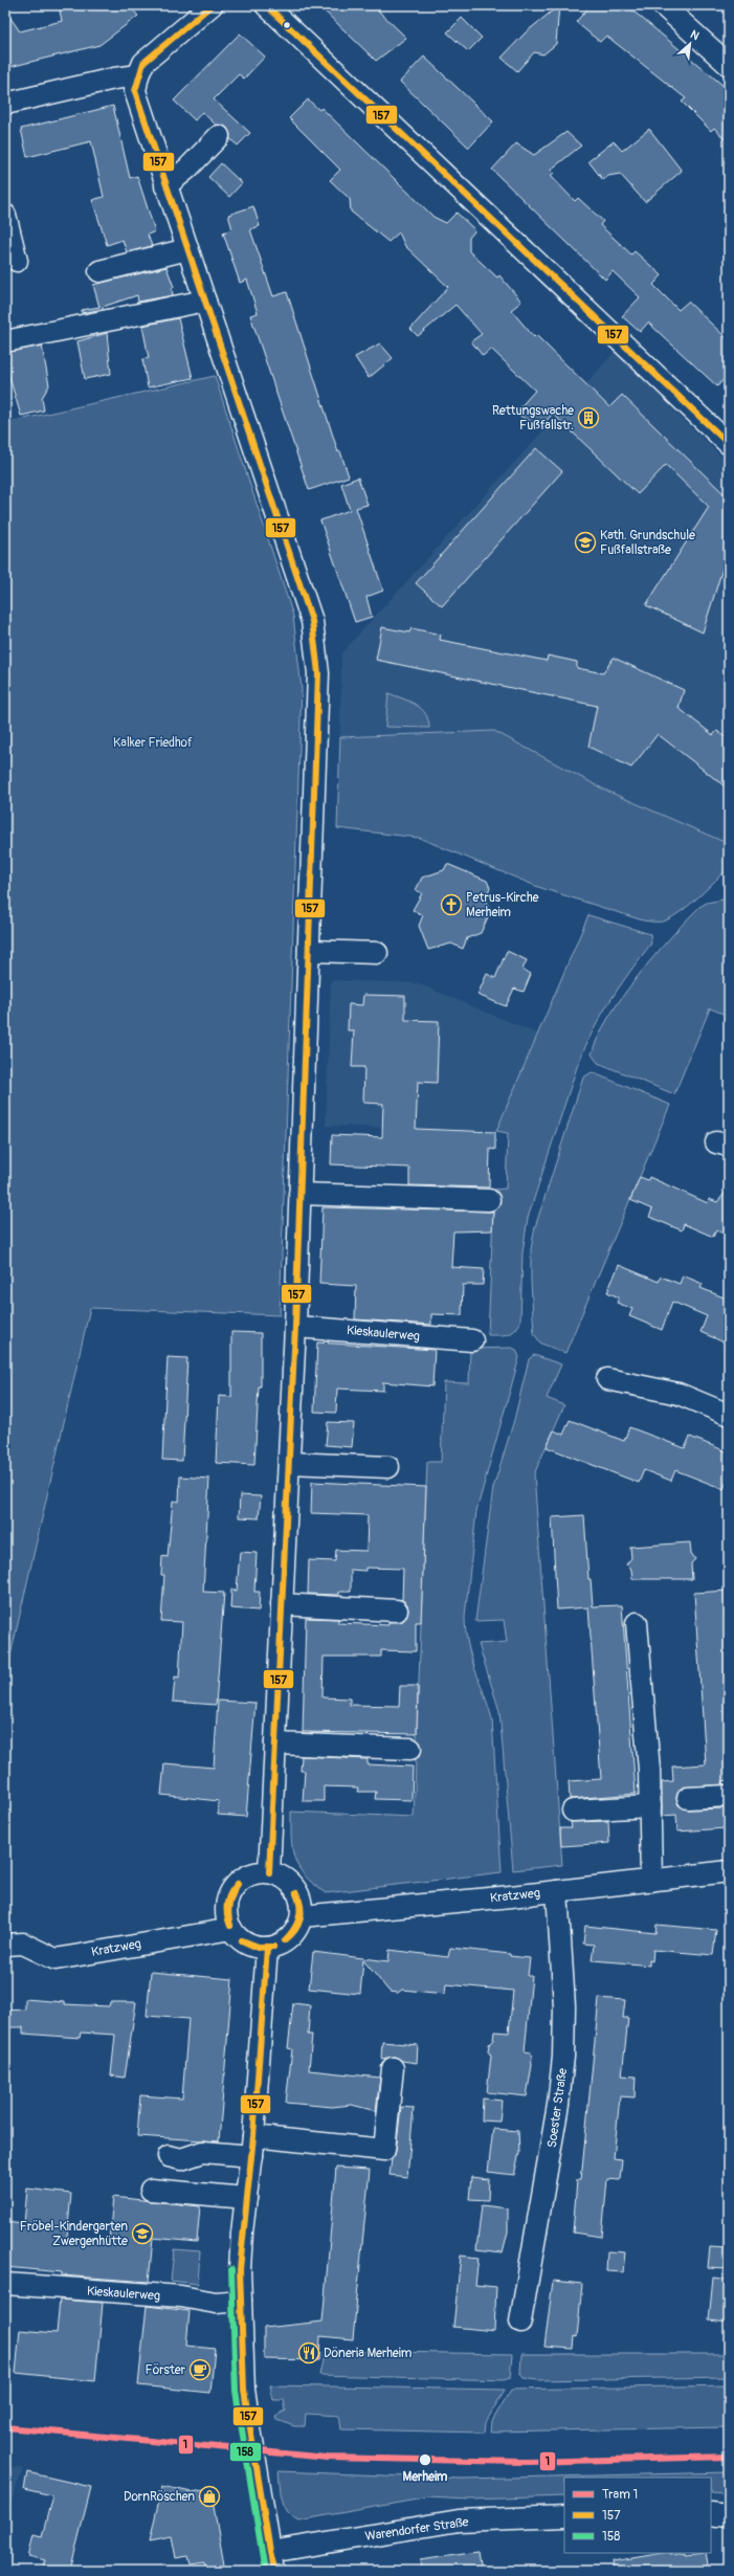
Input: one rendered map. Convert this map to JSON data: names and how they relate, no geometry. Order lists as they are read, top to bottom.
{
  "streets": {
    "street": [
      "Kieskaulerweg",
      "Kratzweg",
      "Soester Straße",
      "Warendorfer Straße"
    ]
  },
  "crossings": [
    ["Kratzweg", "Soester Straße"]
  ],
  "parks": ["Kalker Friedhof"],
  "places": {
    "building": ["Rettungswache Fußfallstr."],
    "school or university": ["Kath. Grundschule Fußfallstraße", "Fröbel-Kindergarten Zwergenhütte"],
    "church": ["Petrus-Kirche Merheim"],
    "restaurant": ["Döneria Merheim"],
    "cafe": ["Förster"],
    "other": ["Merheim"],
    "shop": ["DornRöschen"]
  },
  "lines": ["transit line 157", "transit line 158", "tram line 1"],
  "legend": ["Tram 1", "157", "158"],
  "north": "top right"
}
